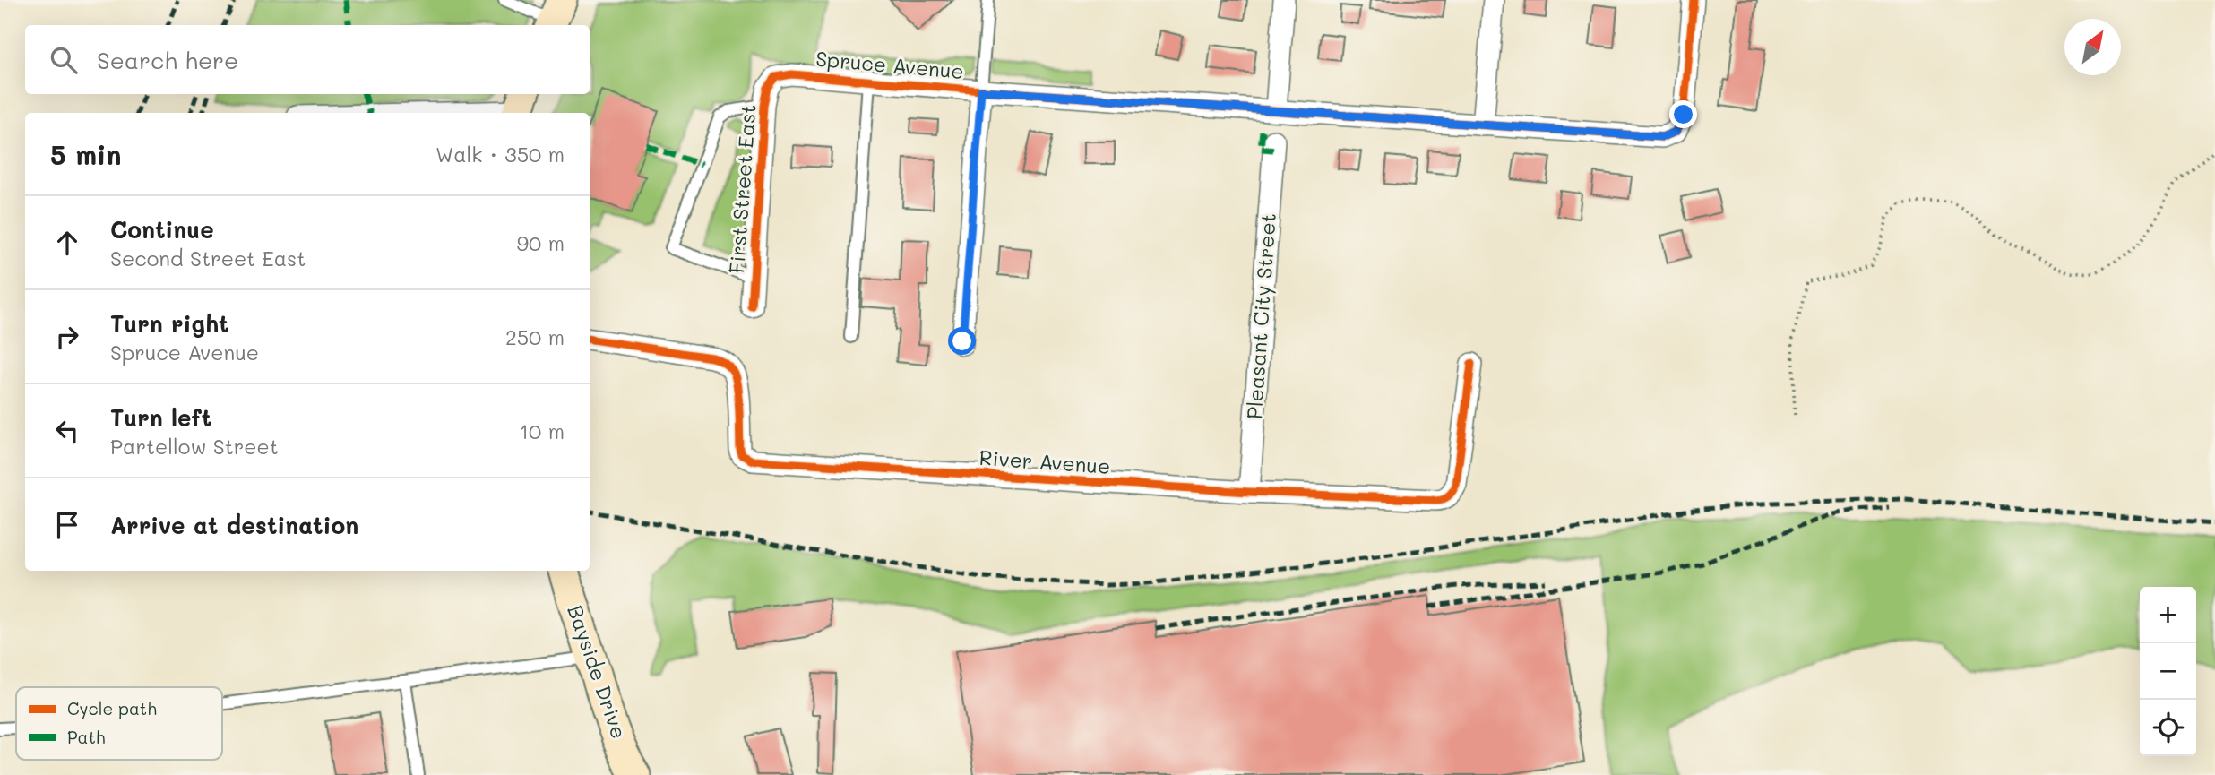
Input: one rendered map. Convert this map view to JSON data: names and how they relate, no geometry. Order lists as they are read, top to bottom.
{
  "streets": {
    "main road": ["Bayside Drive"],
    "street": [
      "Spruce Avenue",
      "First Street East",
      "Pleasant City Street",
      "River Avenue"
    ]
  },
  "crossings": [
    ["Spruce Avenue", "First Street East"],
    ["Pleasant City Street", "River Avenue"]
  ],
  "legend": ["Cycle path", "Path"],
  "north": "top right",
  "page": {
    "search": "Search here",
    "heading": ["5 min", "Walk · 350 m"],
    "list": [
      ["Continue", "Second Street East", "90 m"],
      ["Turn right", "Spruce Avenue", "250 m"],
      ["Turn left", "Partellow Street", "10 m"],
      "Arrive at destination"
    ],
    "map_buttons": ["+", "−"]
  }
}
